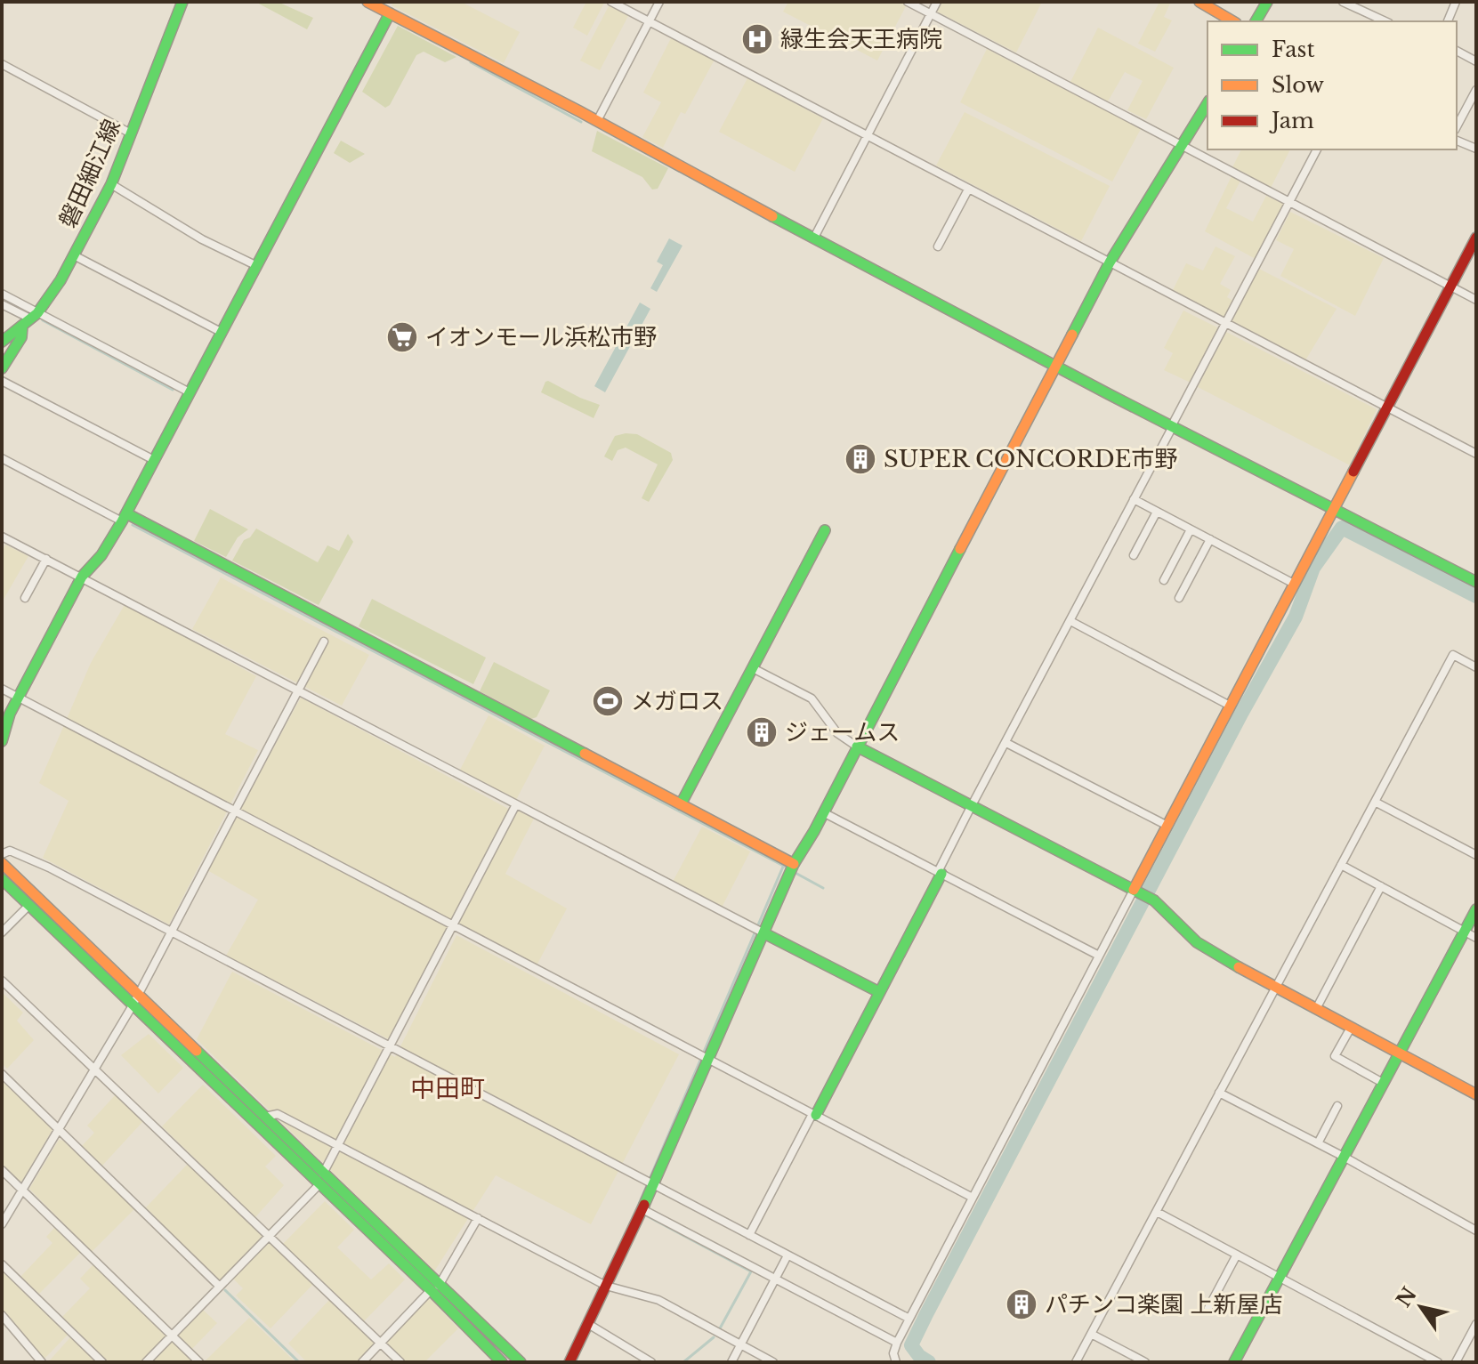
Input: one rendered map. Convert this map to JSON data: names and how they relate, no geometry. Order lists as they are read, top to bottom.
{
  "streets": {
    "street": ["磐田細江線"]
  },
  "districts": ["中田町"],
  "places": {
    "hospital": ["緑生会天王病院"],
    "supermarket": ["イオンモール浜松市野"],
    "building": ["SUPER CONCORDE市野", "ジェームス", "パチンコ楽園 上新屋店"],
    "sports": ["メガロス"]
  },
  "legend": ["Fast", "Slow", "Jam"],
  "north": "top left"
}
